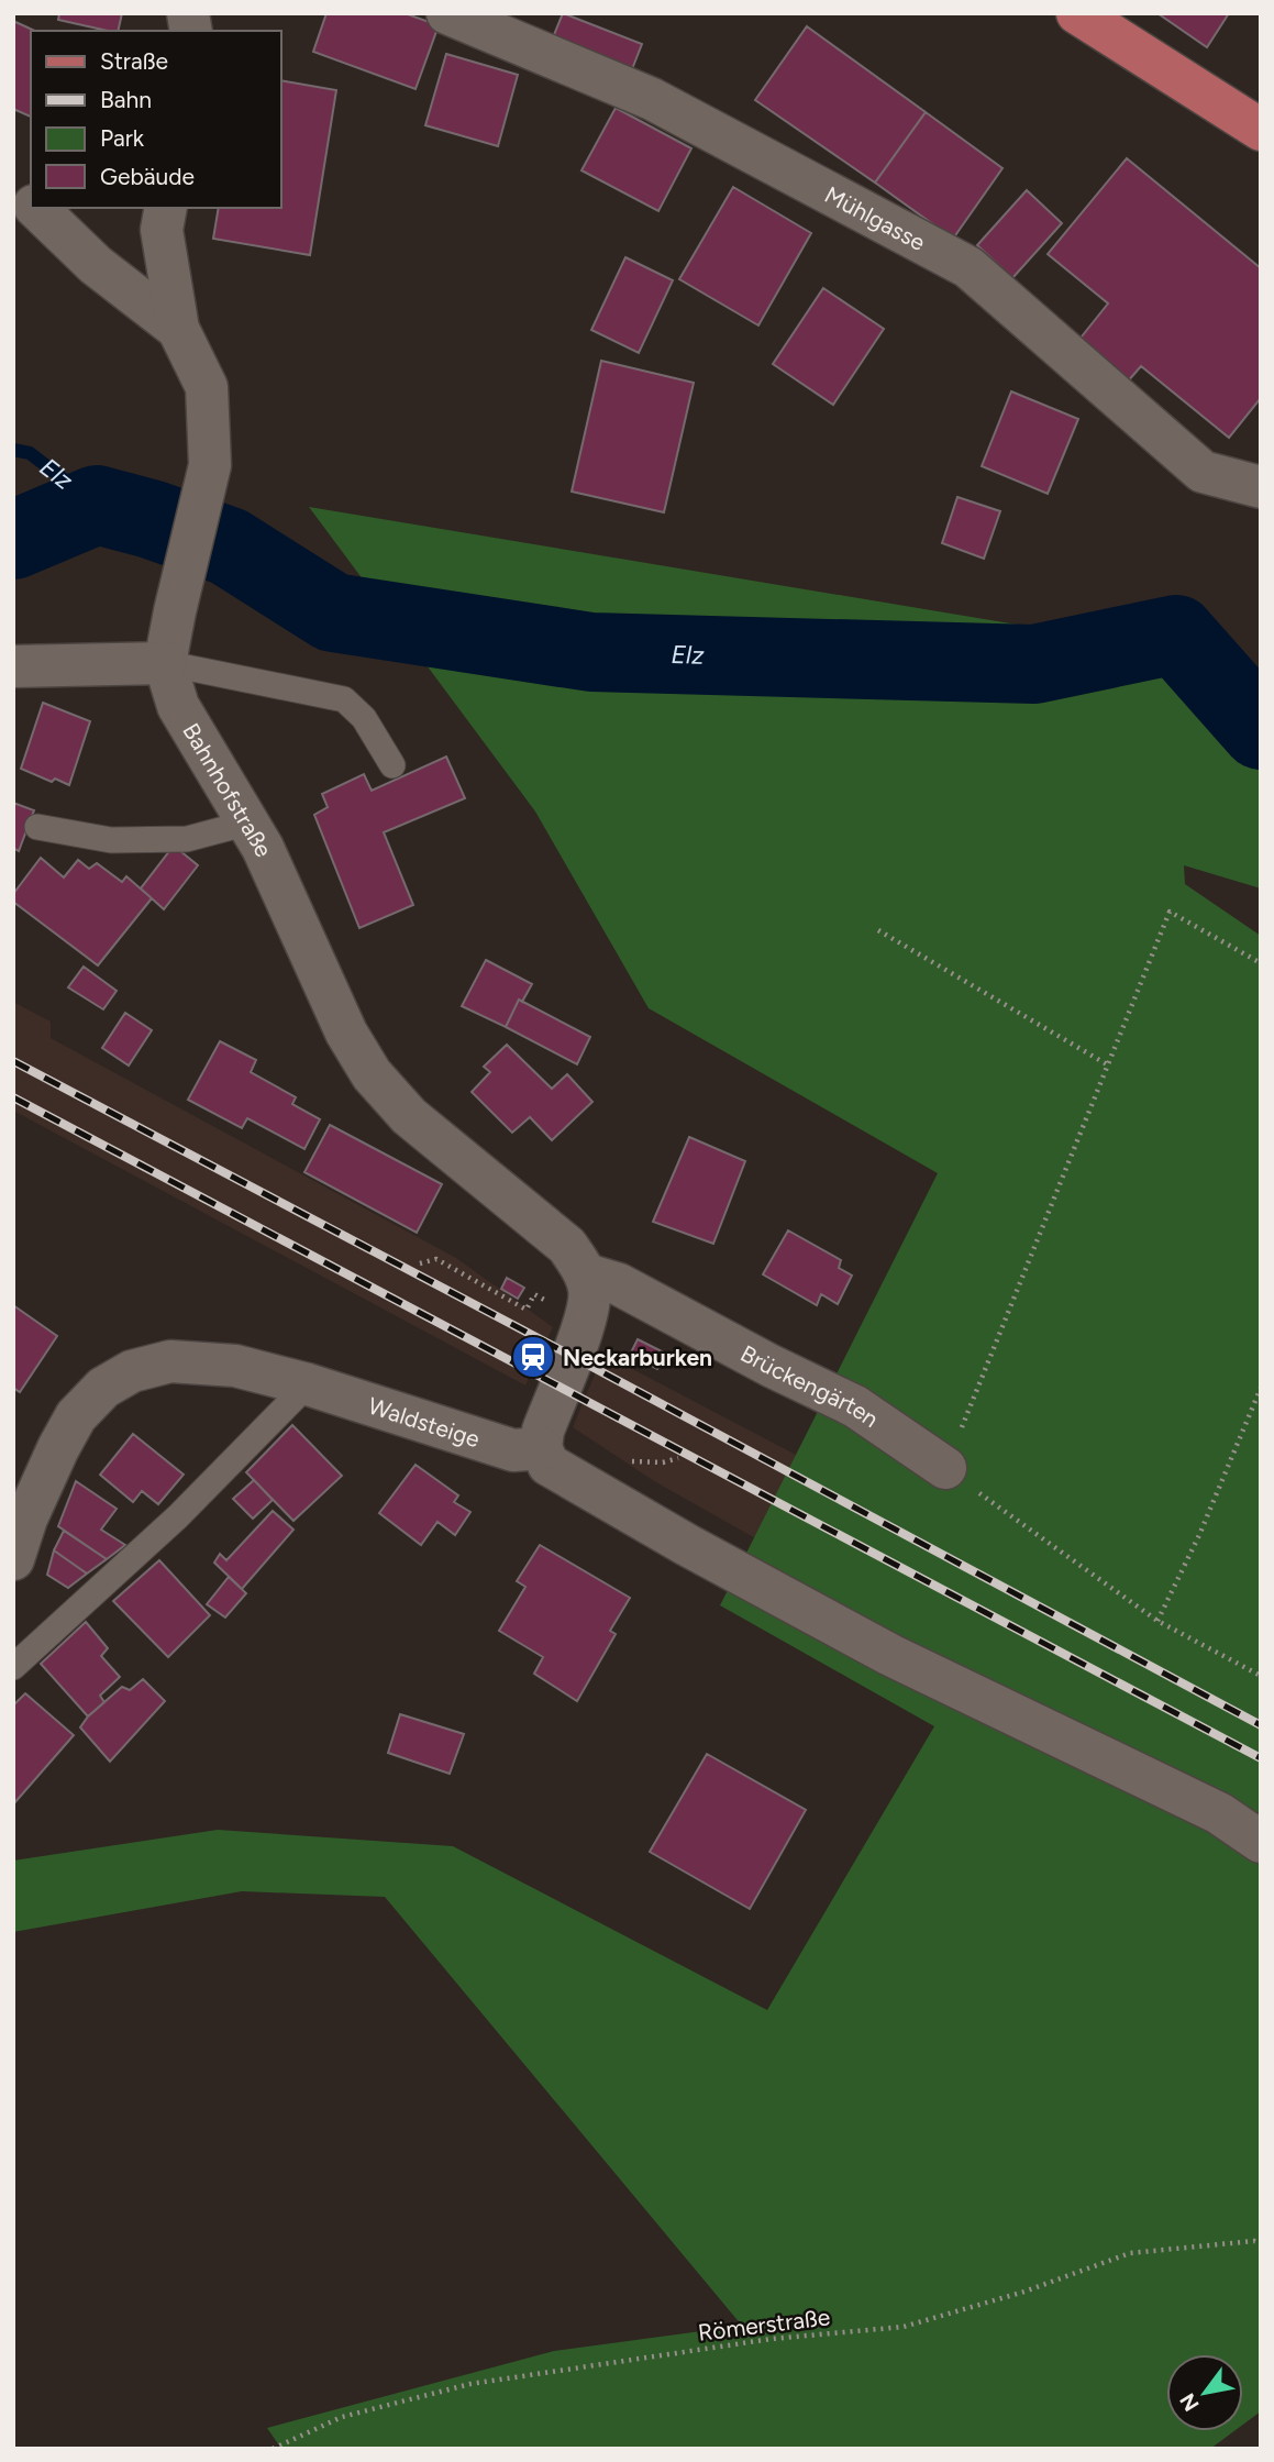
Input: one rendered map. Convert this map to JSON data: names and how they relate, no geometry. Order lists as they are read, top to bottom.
{
  "streets": {
    "street": [
      "Mühlgasse",
      "Bahnhofstraße",
      "Brückengärten",
      "Waldsteige"
    ],
    "path": ["Römerstraße"]
  },
  "crossings": [
    ["Bahnhofstraße", "Brückengärten"]
  ],
  "water": ["Elz"],
  "places": {
    "station": ["Neckarburken"]
  },
  "legend": [
    "Straße",
    "Bahn",
    "Park",
    "Gebäude"
  ],
  "north": "bottom left"
}
